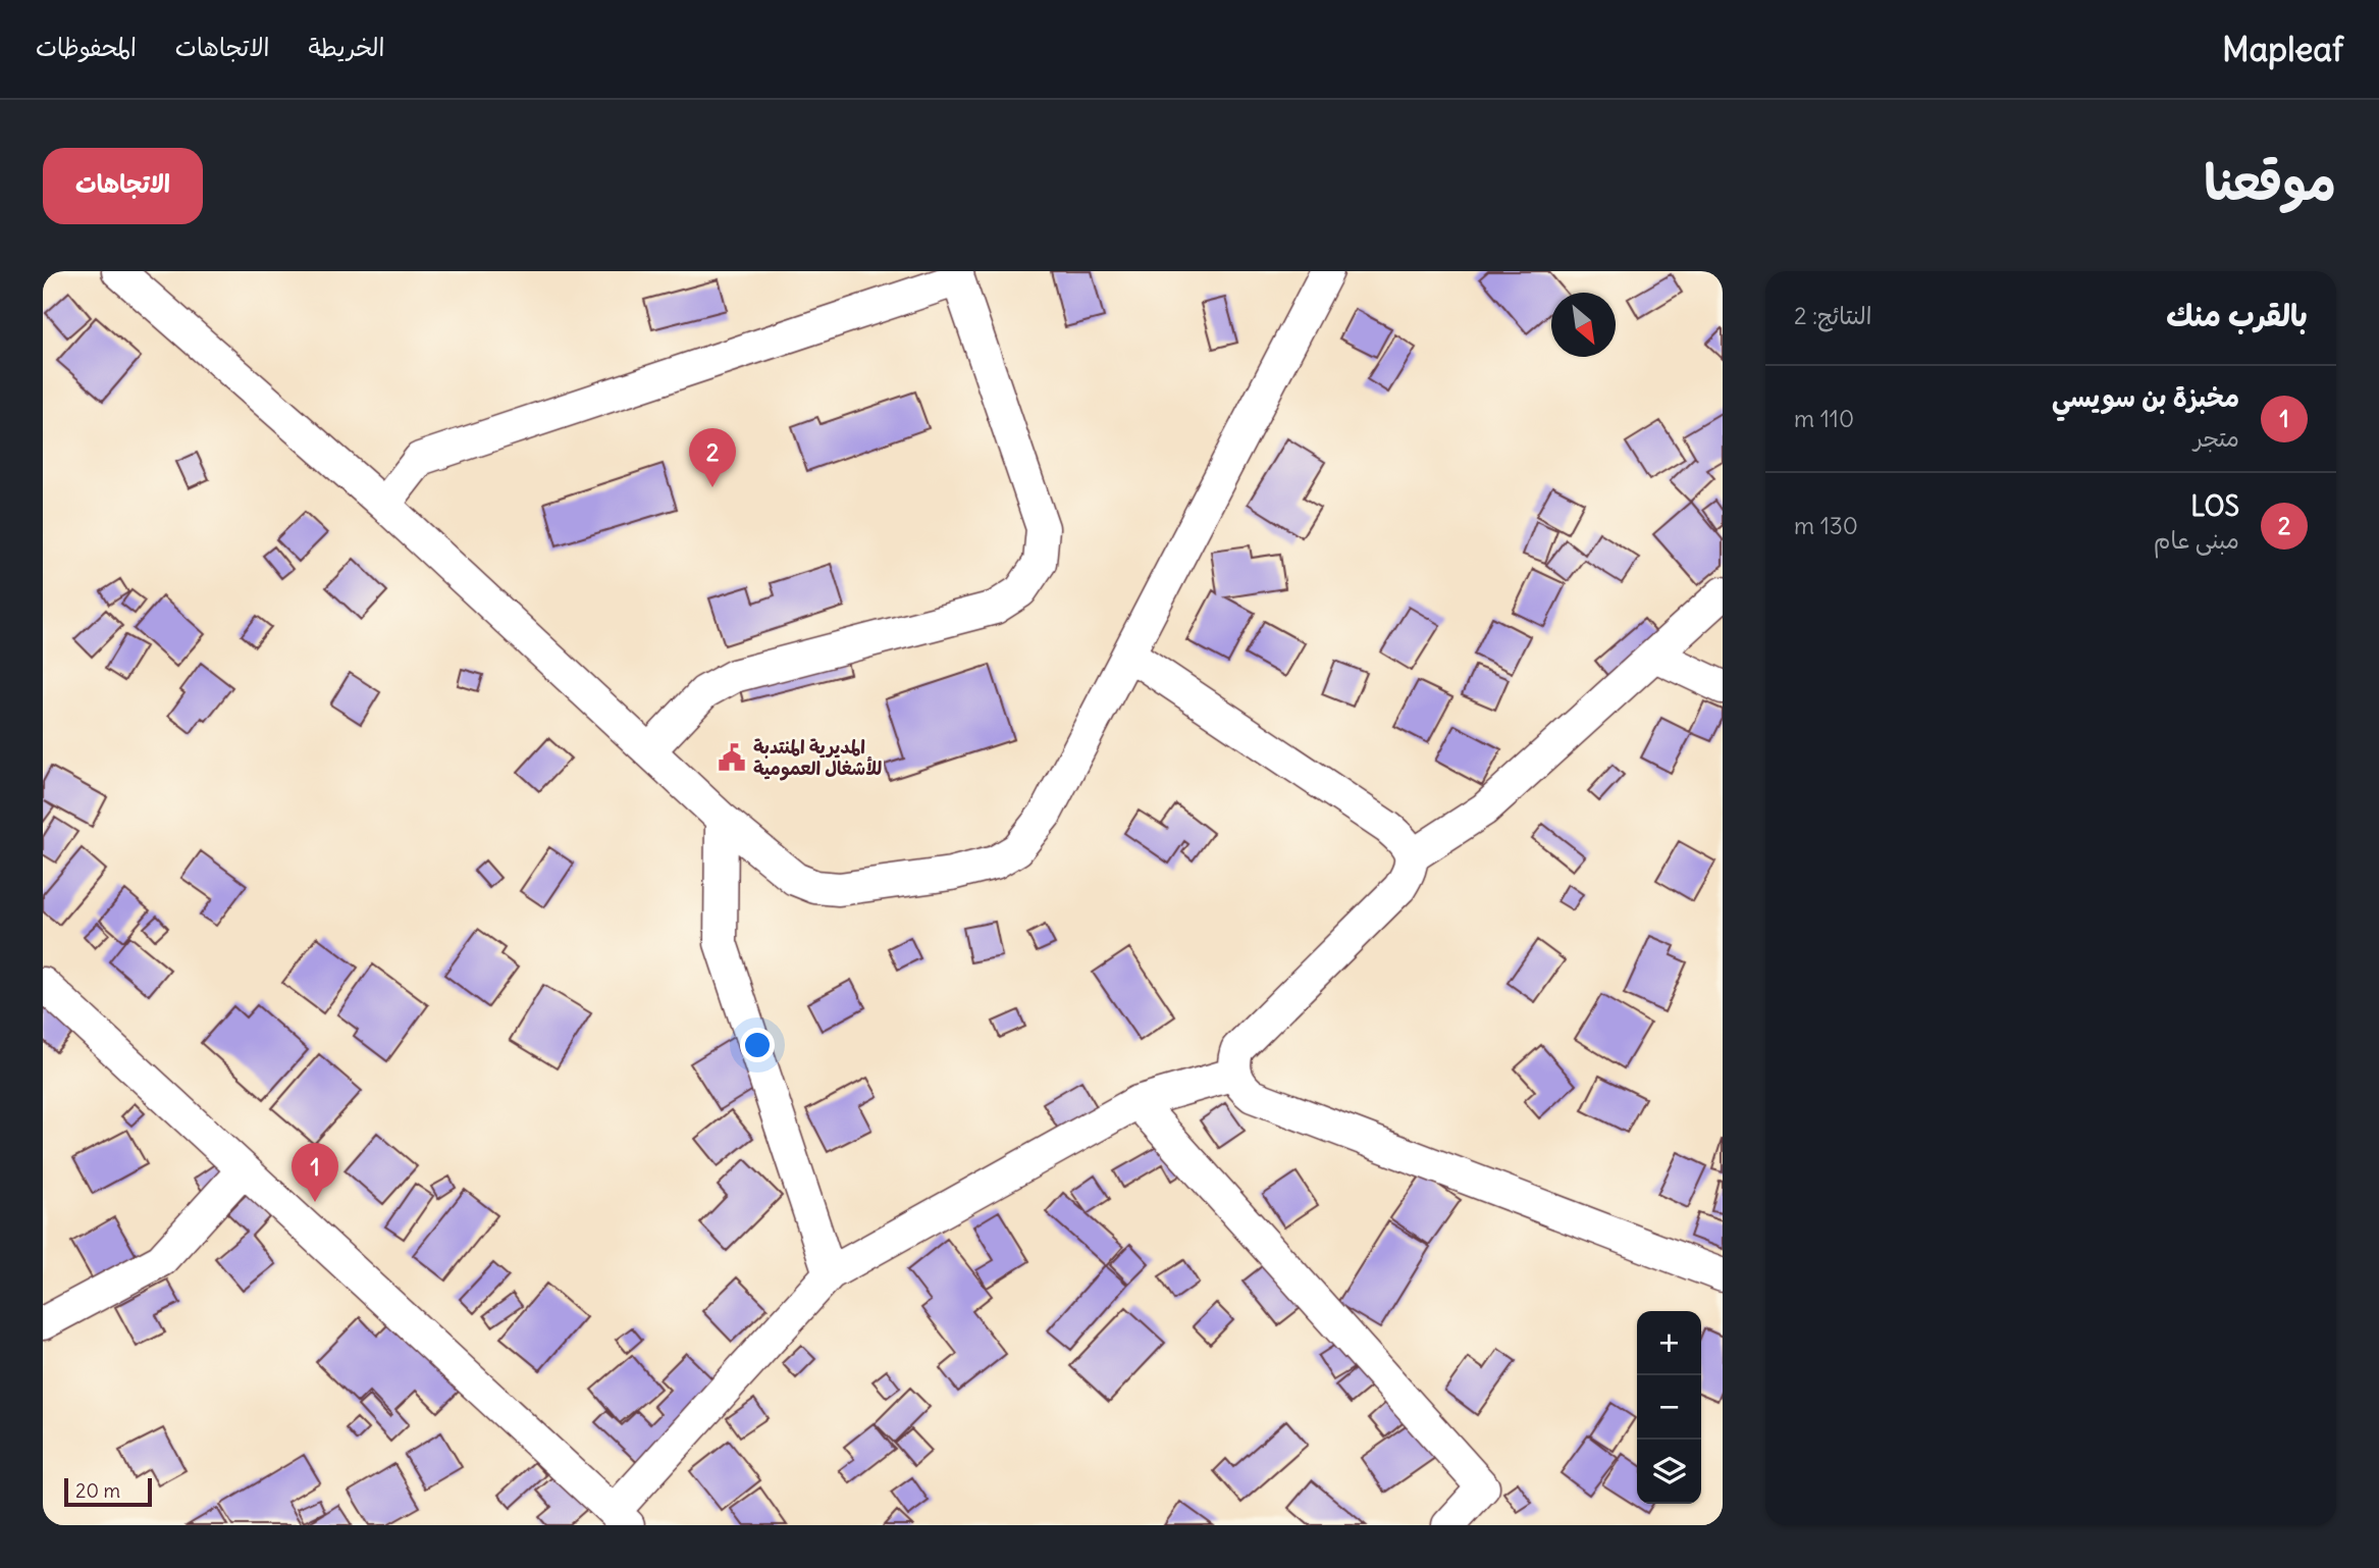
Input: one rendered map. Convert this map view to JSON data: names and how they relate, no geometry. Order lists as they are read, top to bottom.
{
  "places": {
    "public building": ["المديرية المنتدبة للأشغال العمومية"]
  },
  "scale_bar": "20 m",
  "north": "bottom right",
  "page": {
    "header": "Mapleaf",
    "nav": ["الخريطة", "الاتجاهات", "المحفوظات"],
    "title": "موقعنا",
    "buttons": "الاتجاهات",
    "heading": ["بالقرب منك", "النتائج: 2"],
    "list": [
      {
        "mark": "1",
        "name": "مخبزة بن سويسي",
        "note": "متجر",
        "value": "110 m"
      },
      {
        "mark": "2",
        "name": "LOS",
        "note": "مبنى عام",
        "value": "130 m"
      }
    ],
    "pins": ["2", "1"],
    "map_buttons": ["+", "−"],
    "scale": "20 m"
  }
}
